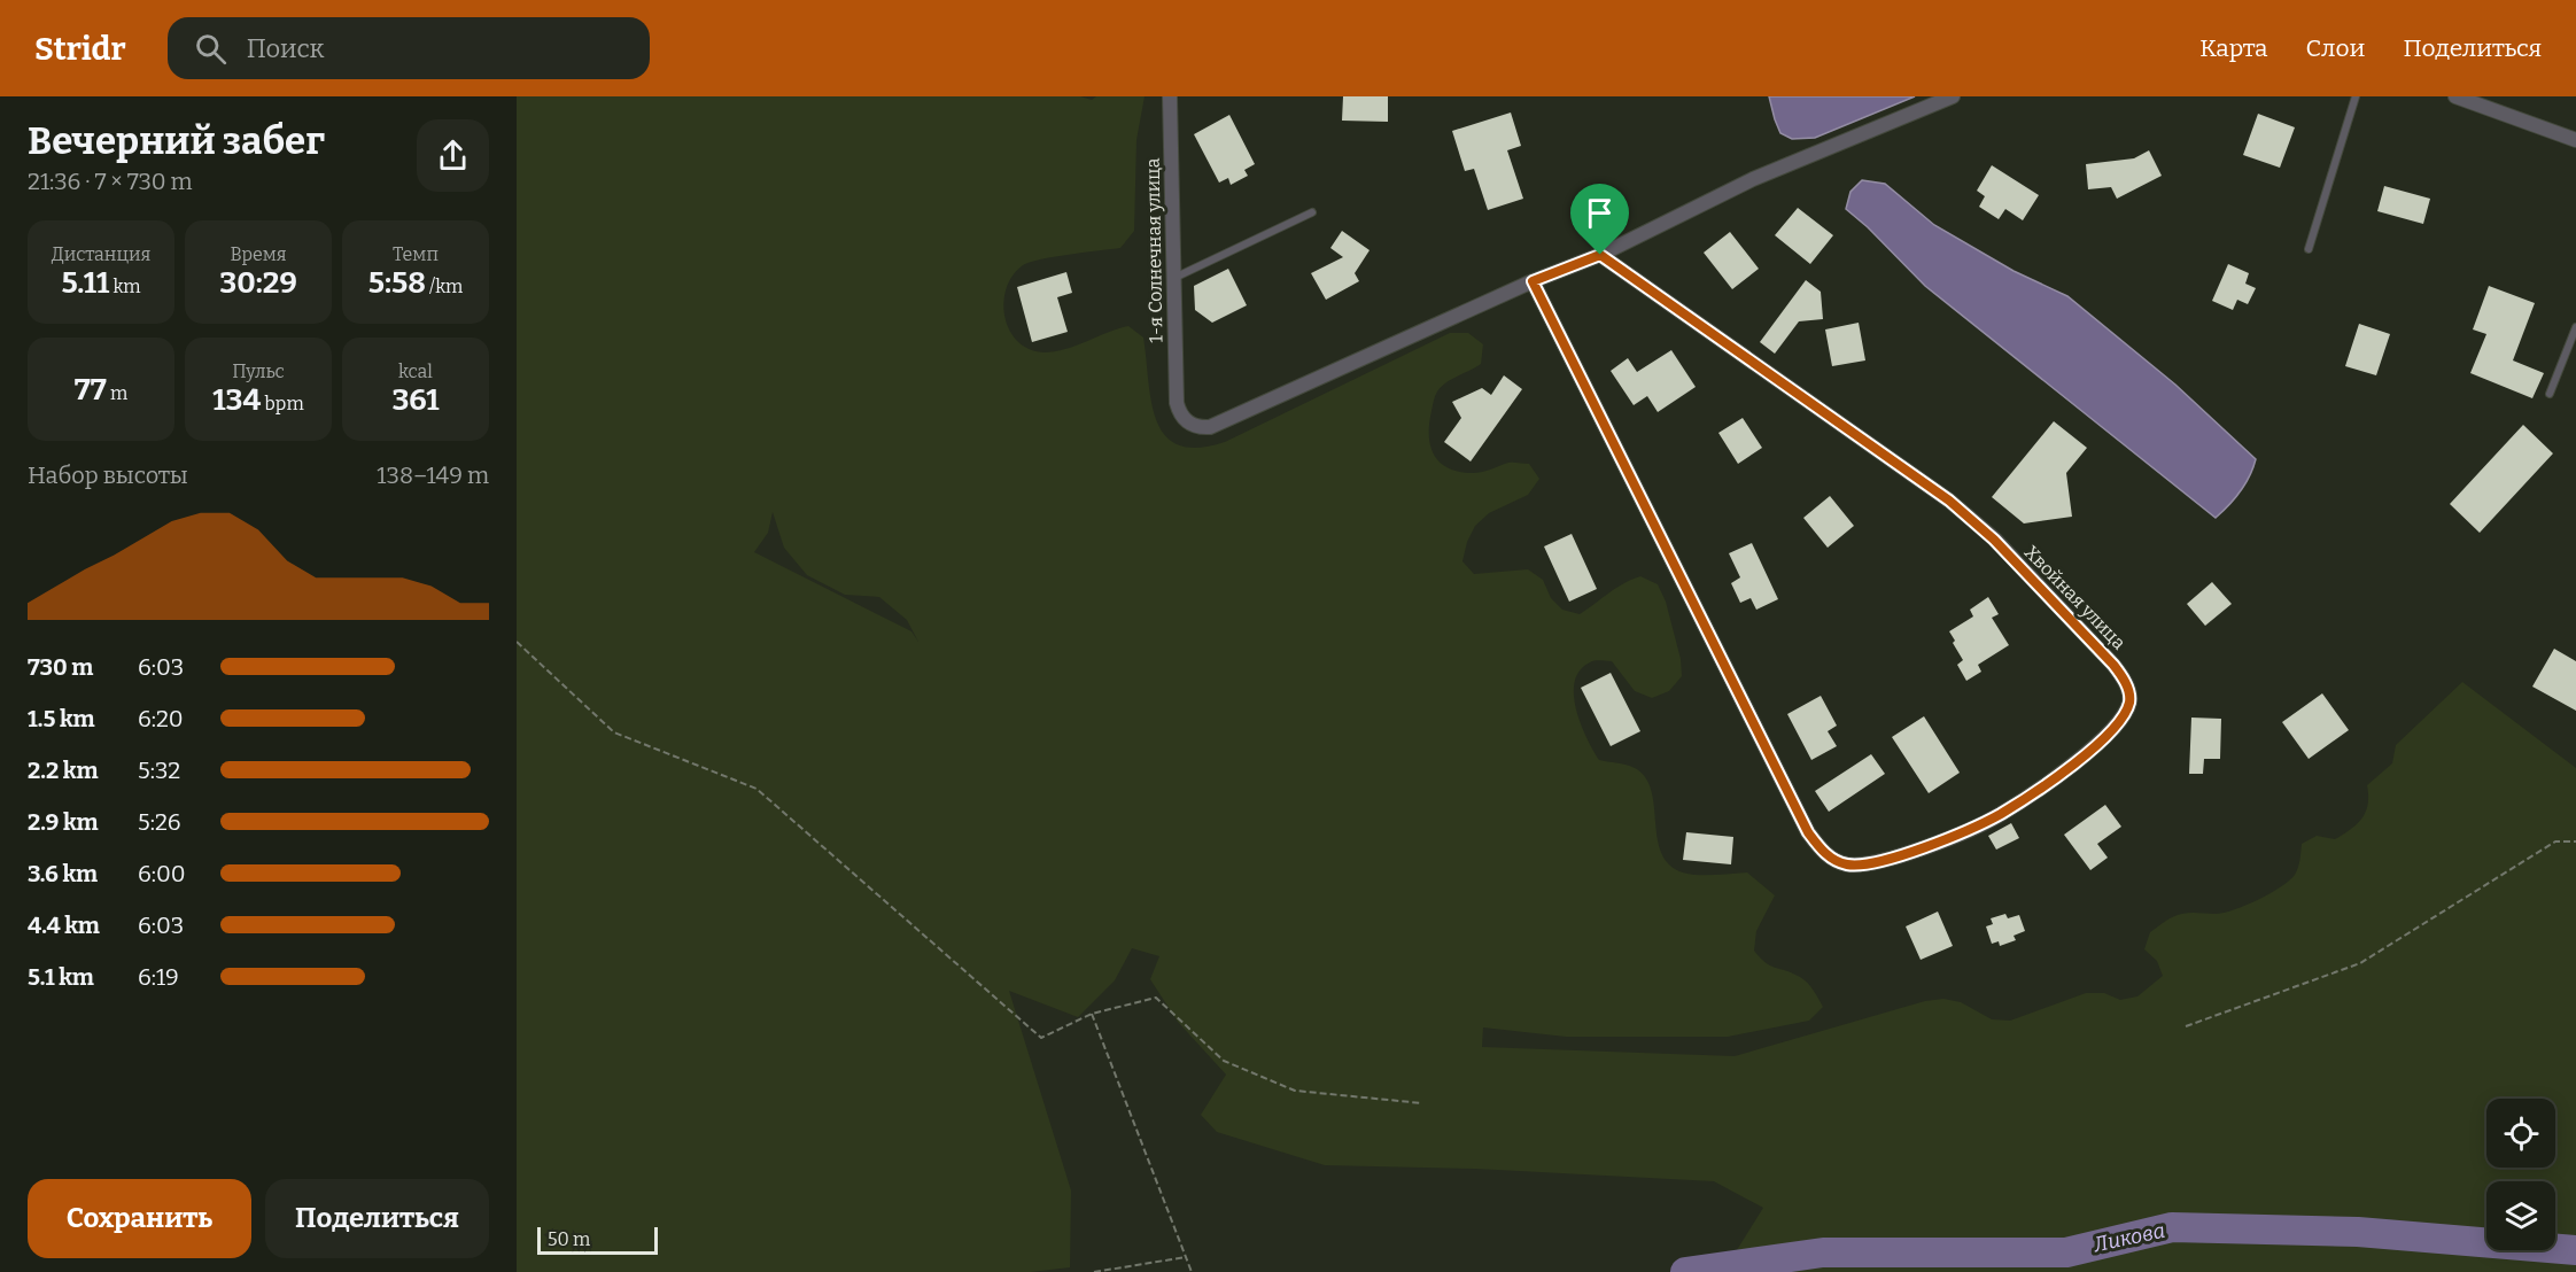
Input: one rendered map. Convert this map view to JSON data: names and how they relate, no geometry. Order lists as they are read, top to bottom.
{
  "streets": {
    "street": ["1-я Солнечная улица", "Хвойная улица"]
  },
  "crossings": [
    ["1-я Солнечная улица", "Хвойная улица"]
  ],
  "water": ["Ликова"],
  "scale_bar": "50 m",
  "page": {
    "header": "Stridr",
    "search": "Поиск",
    "nav": ["Карта", "Слои", "Поделиться"],
    "heading": ["Вечерний забег", "21:36 · 7 × 730 m"],
    "stats": [
      ["Дистанция", "5.11 km"],
      ["Время", "30:29"],
      ["Темп", "5:58 /km"],
      ["77 m"],
      ["Пульс", "134 bpm"],
      ["kcal", "361"]
    ],
    "chart": ["Набор высоты", "138–149 m"],
    "list": [
      {
        "name": "730 m",
        "note": "6:03"
      },
      {
        "name": "1.5 km",
        "note": "6:20"
      },
      {
        "name": "2.2 km",
        "note": "5:32"
      },
      {
        "name": "2.9 km",
        "note": "5:26"
      },
      {
        "name": "3.6 km",
        "note": "6:00"
      },
      {
        "name": "4.4 km",
        "note": "6:03"
      },
      {
        "name": "5.1 km",
        "note": "6:19"
      }
    ],
    "buttons": ["Сохранить", "Поделиться"],
    "scale": "50 m"
  }
}
